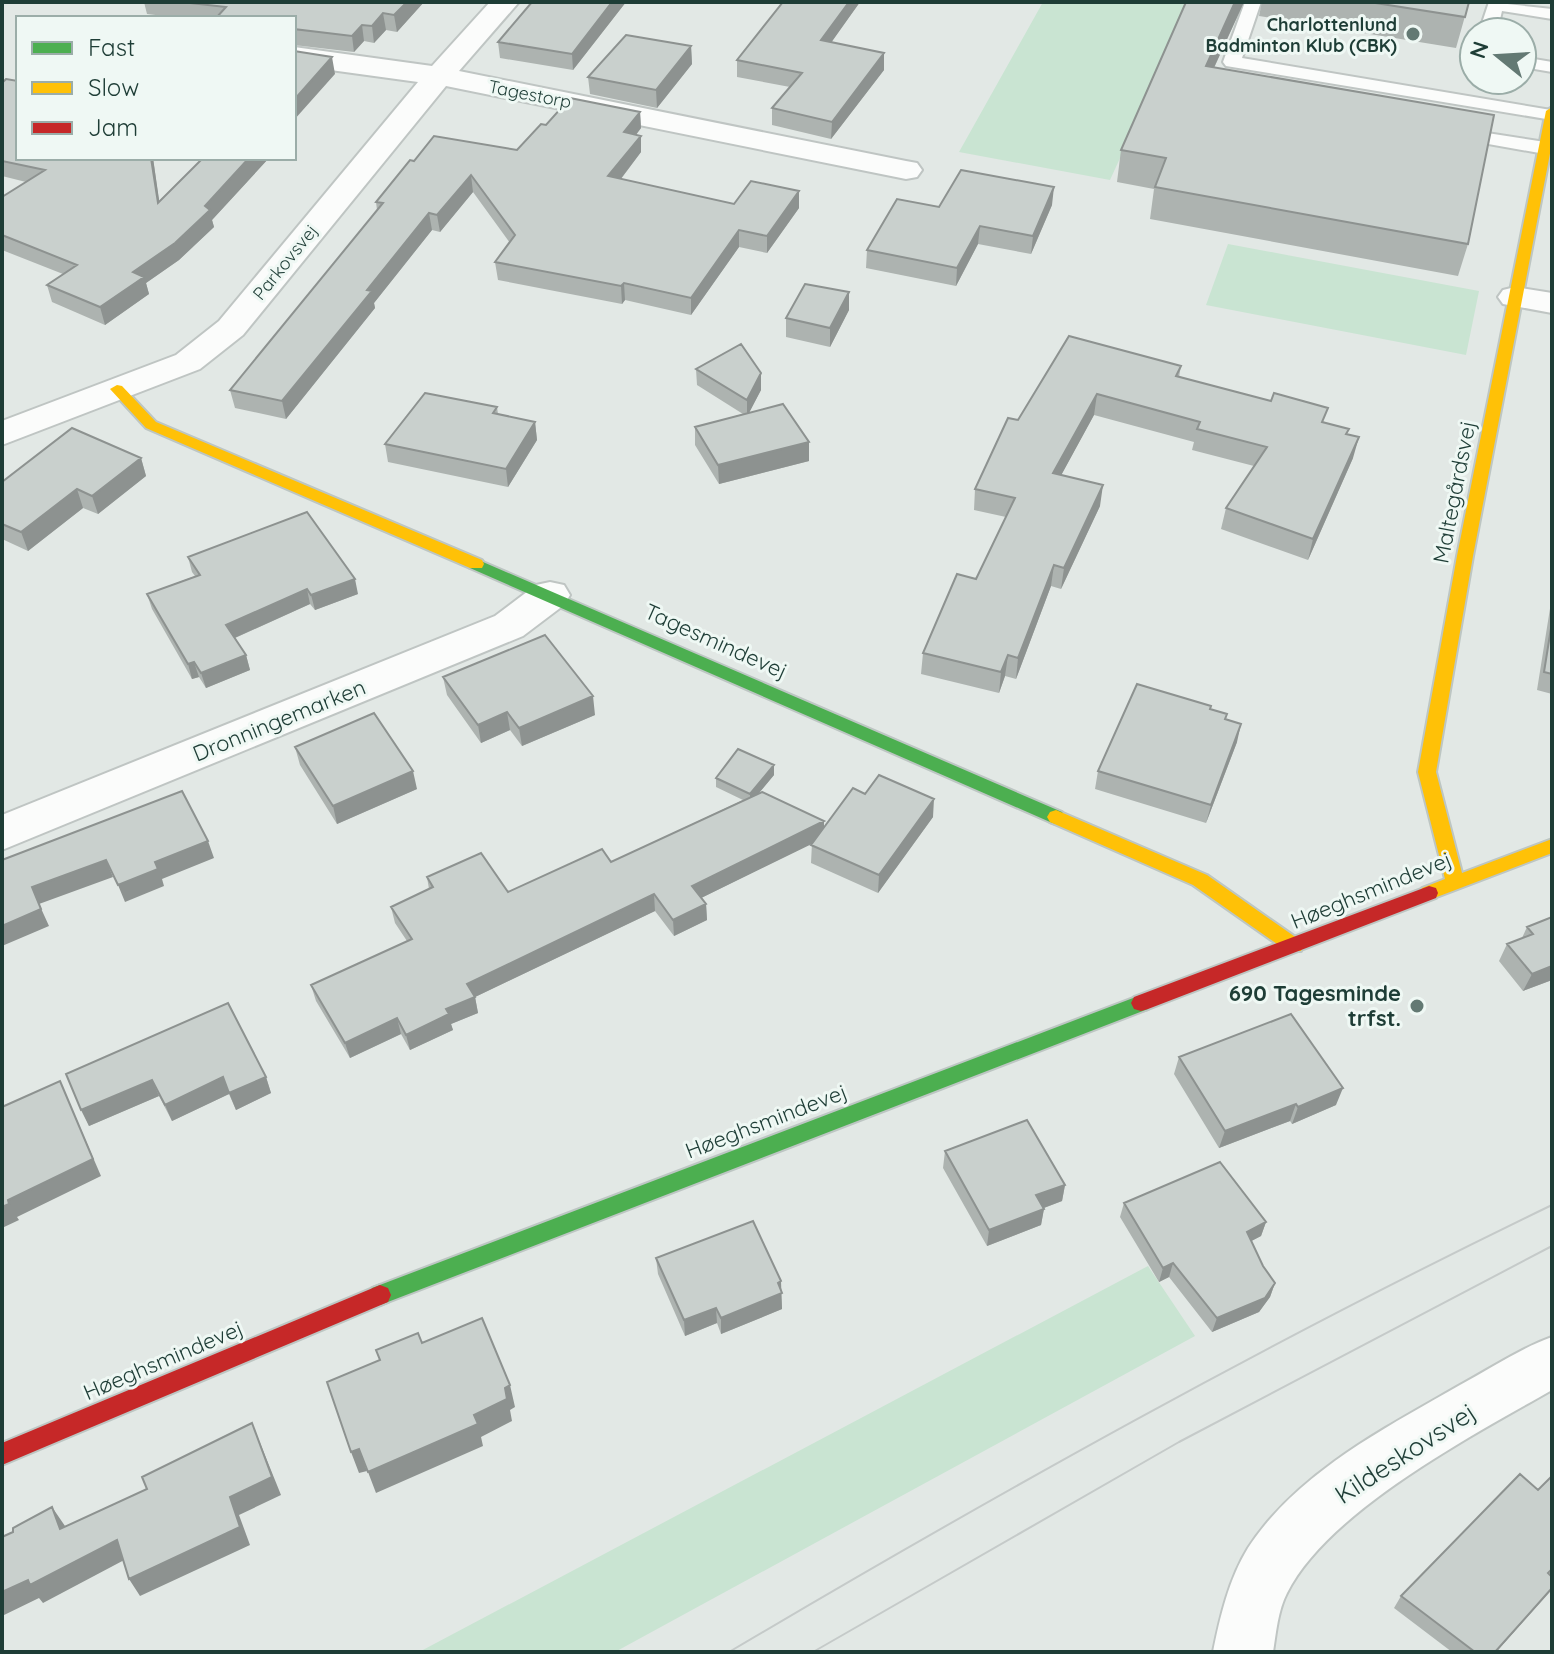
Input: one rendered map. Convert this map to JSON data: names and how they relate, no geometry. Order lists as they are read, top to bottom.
{
  "streets": {
    "street": [
      "Tagestorp",
      "Parkovsvej",
      "Maltegårdsvej",
      "Tagesmindevej",
      "Dronningemarken",
      "Høeghsmindevej",
      "Kildeskovsvej"
    ]
  },
  "crossings": [
    ["Tagestorp", "Parkovsvej"],
    ["Parkovsvej", "Tagesmindevej"],
    ["Maltegårdsvej", "Høeghsmindevej"],
    ["Tagesmindevej", "Dronningemarken"],
    ["Tagesmindevej", "Høeghsmindevej"]
  ],
  "places": ["Charlottenlund Badminton Klub (CBK)", "690 Tagesminde trfst."],
  "legend": ["Fast", "Slow", "Jam"],
  "north": "left"
}
